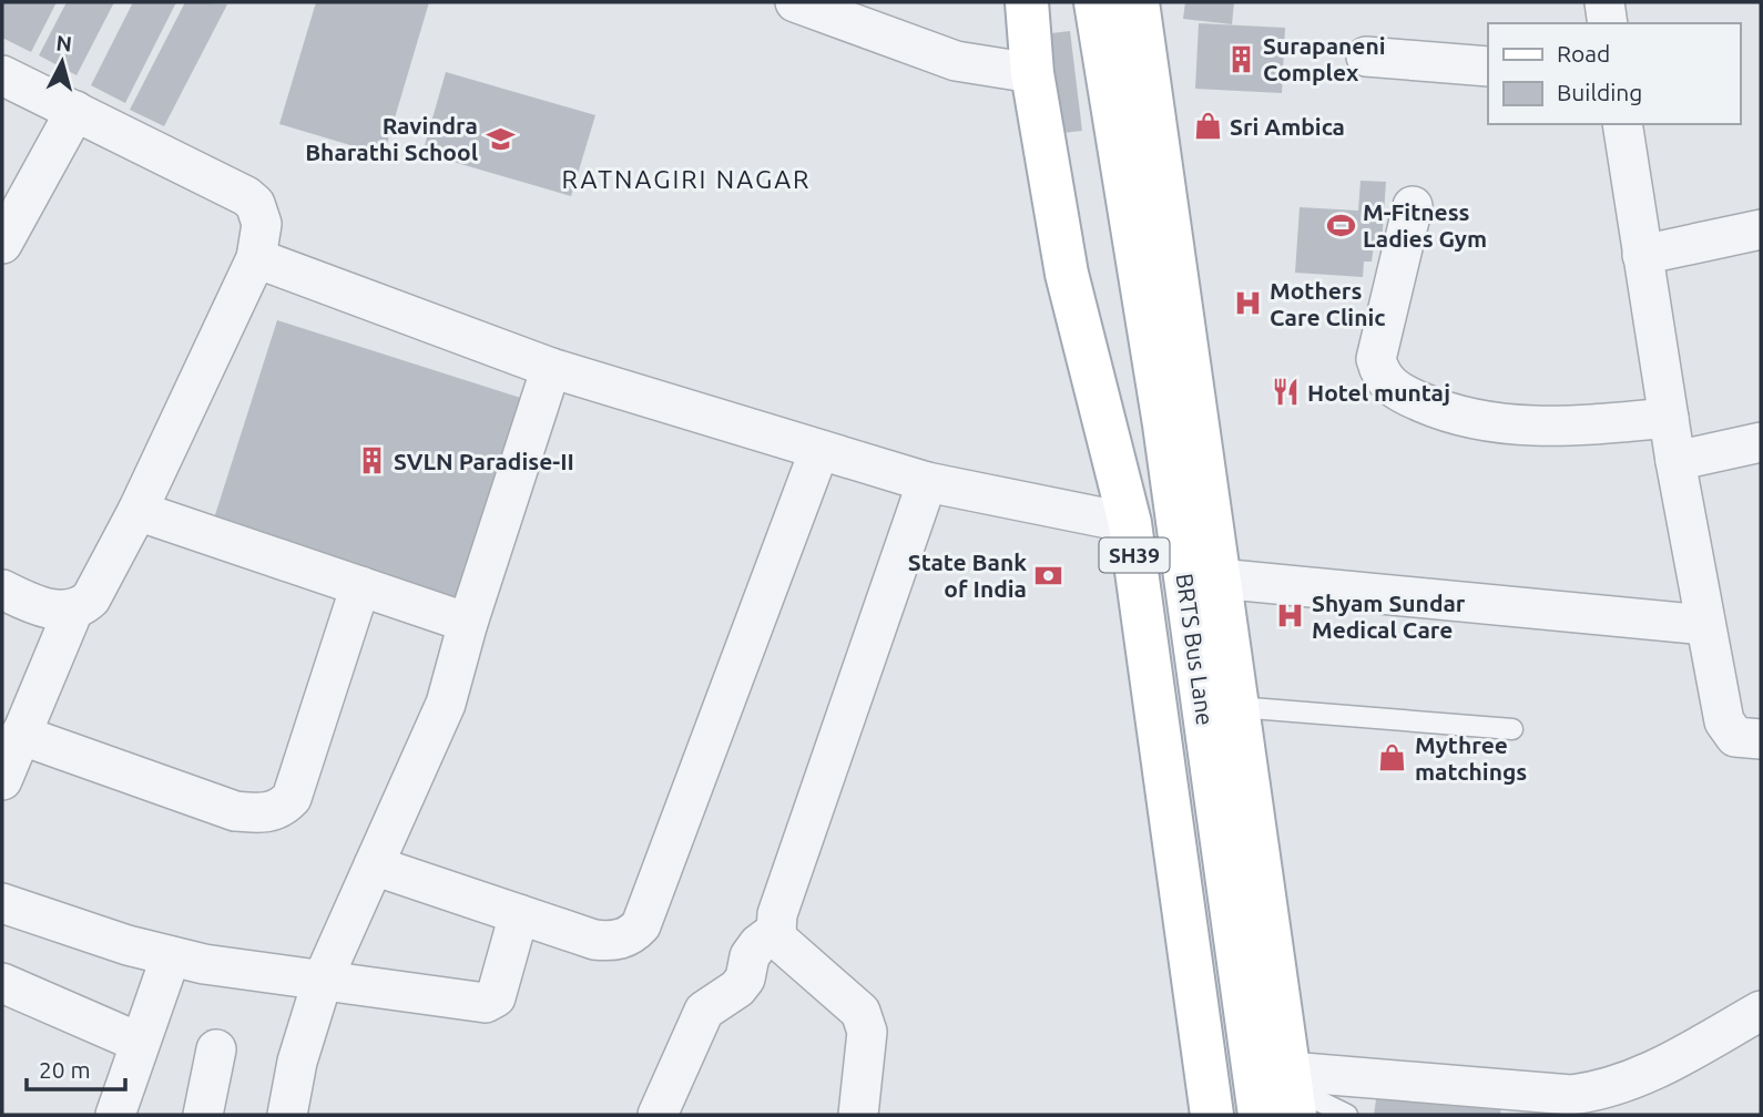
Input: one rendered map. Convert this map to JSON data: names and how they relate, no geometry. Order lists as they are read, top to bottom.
{
  "streets": {
    "main road": ["SH39", "BRTS Bus Lane"]
  },
  "districts": ["RATNAGIRI NAGAR"],
  "places": {
    "building": ["Surapaneni Complex", "SVLN Paradise-II"],
    "shop": ["Sri Ambica", "Mythree matchings"],
    "school or university": ["Ravindra Bharathi School"],
    "sports": ["M-Fitness Ladies Gym"],
    "hospital": ["Mothers Care Clinic", "Shyam Sundar Medical Care"],
    "restaurant": ["Hotel muntaj"],
    "bank": ["State Bank of India"]
  },
  "legend": ["Road", "Building"],
  "scale_bar": "20 m",
  "north": "top"
}
